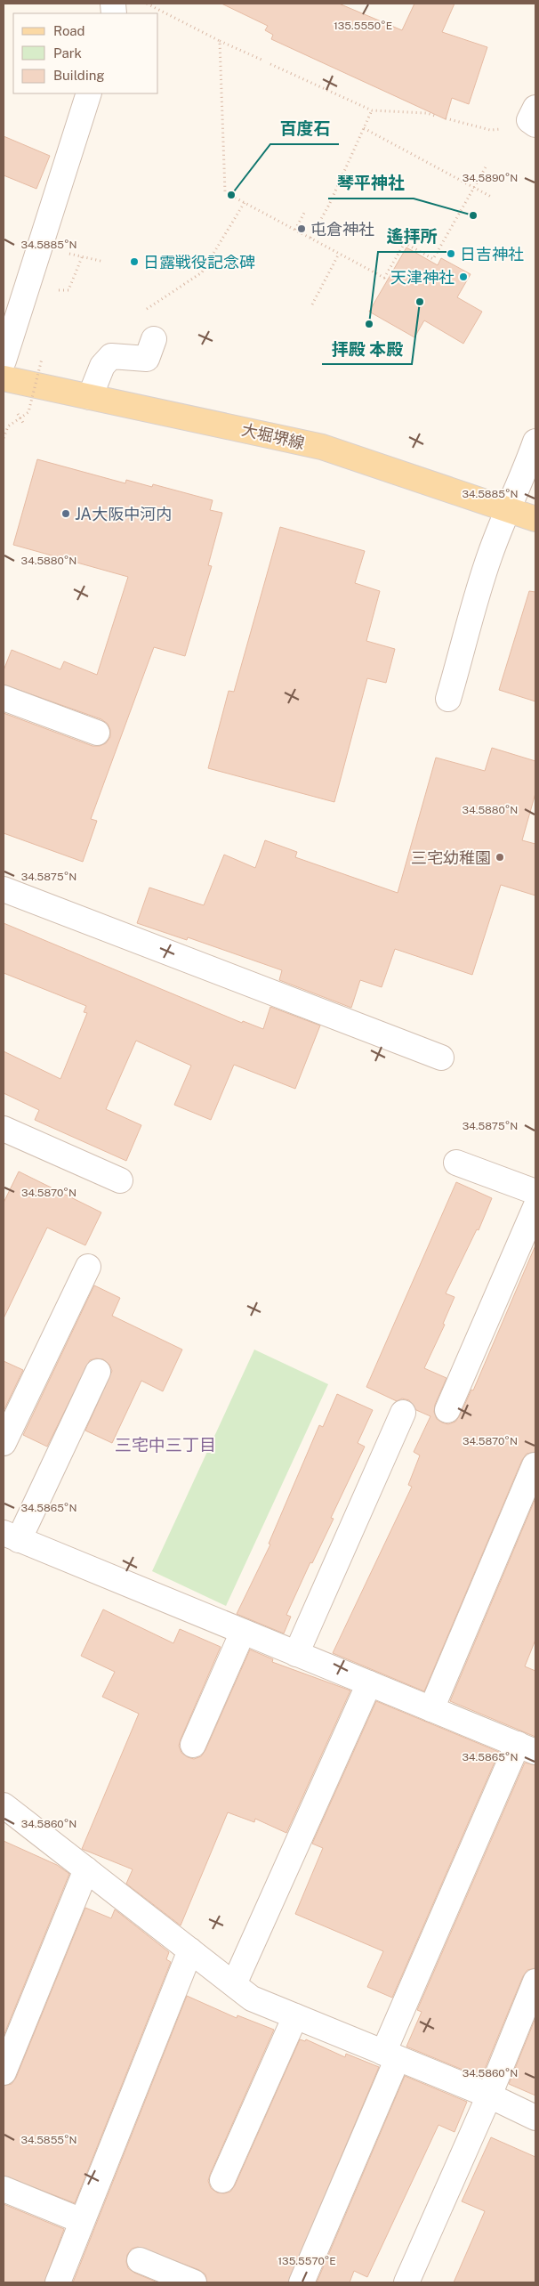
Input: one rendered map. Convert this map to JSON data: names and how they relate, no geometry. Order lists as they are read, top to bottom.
{
  "streets": {
    "main road": ["大堀堺線"]
  },
  "districts": ["三宅中三丁目"],
  "places": [
    "百度石",
    "琴平神社",
    "屯倉神社",
    "日吉神社",
    "日露戦役記念碑",
    "天津神社",
    "拝殿 本殿",
    "遙拝所",
    "JA大阪中河内",
    "三宅幼稚園"
  ],
  "legend": ["Road", "Park", "Building"],
  "coordinates": [
    "135.5550°E",
    "34.5890°N",
    "34.5885°N",
    "34.5880°N",
    "34.5875°N",
    "34.5870°N",
    "34.5865°N",
    "34.5860°N",
    "34.5855°N",
    "135.5570°E"
  ]
}
